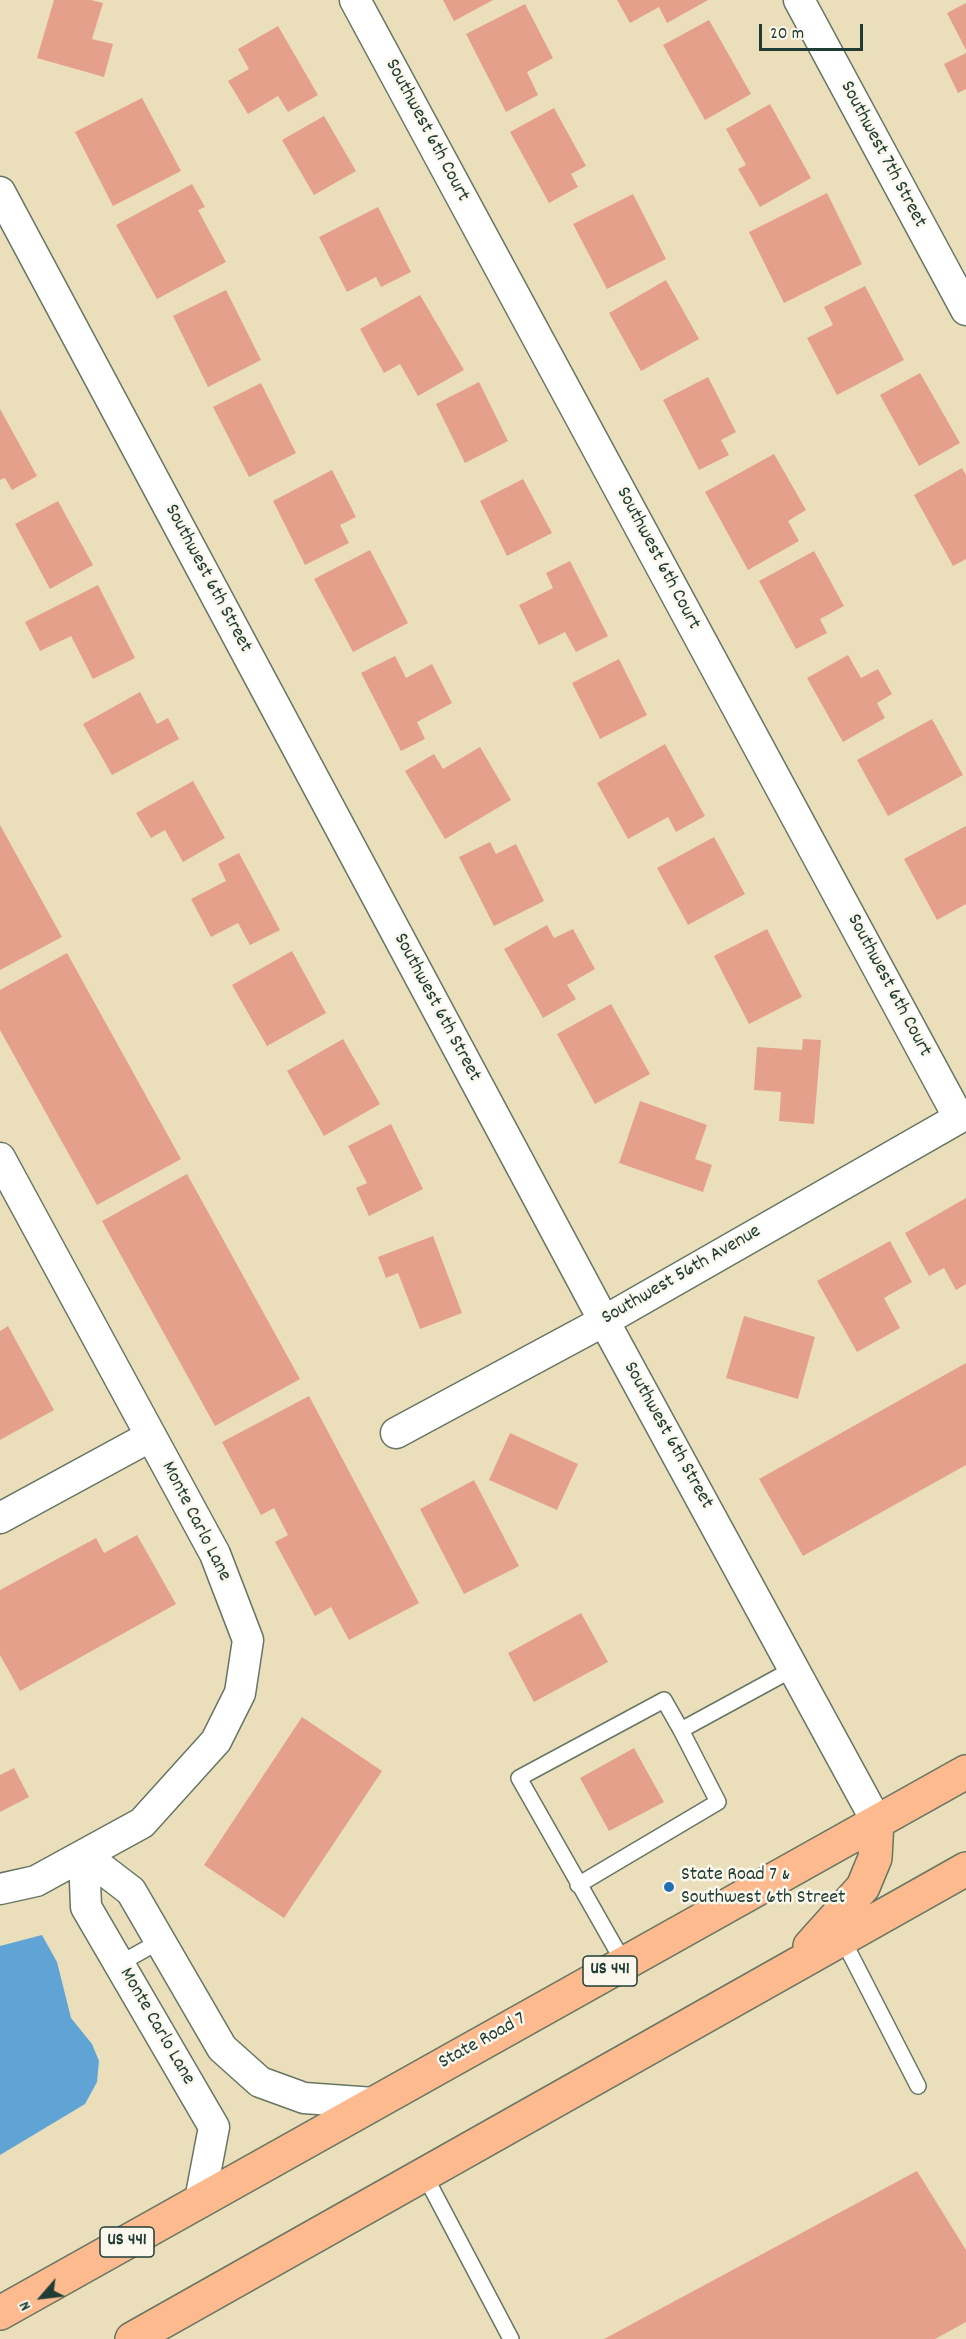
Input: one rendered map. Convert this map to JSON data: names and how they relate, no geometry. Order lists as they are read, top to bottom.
{
  "streets": {
    "main road": ["US 441", "State Road 7"],
    "street": [
      "Southwest 6th Court",
      "Southwest 7th Street",
      "Southwest 6th Street",
      "Southwest 56th Avenue",
      "Monte Carlo Lane"
    ]
  },
  "crossings": [
    ["Southwest 6th Court", "Southwest 56th Avenue"],
    ["Southwest 6th Street", "Southwest 56th Avenue"],
    ["Southwest 6th Street", "State Road 7"],
    ["Monte Carlo Lane", "State Road 7"]
  ],
  "places": ["State Road 7 & Southwest 6th Street"],
  "scale_bar": "20 m",
  "north": "bottom left"
}
